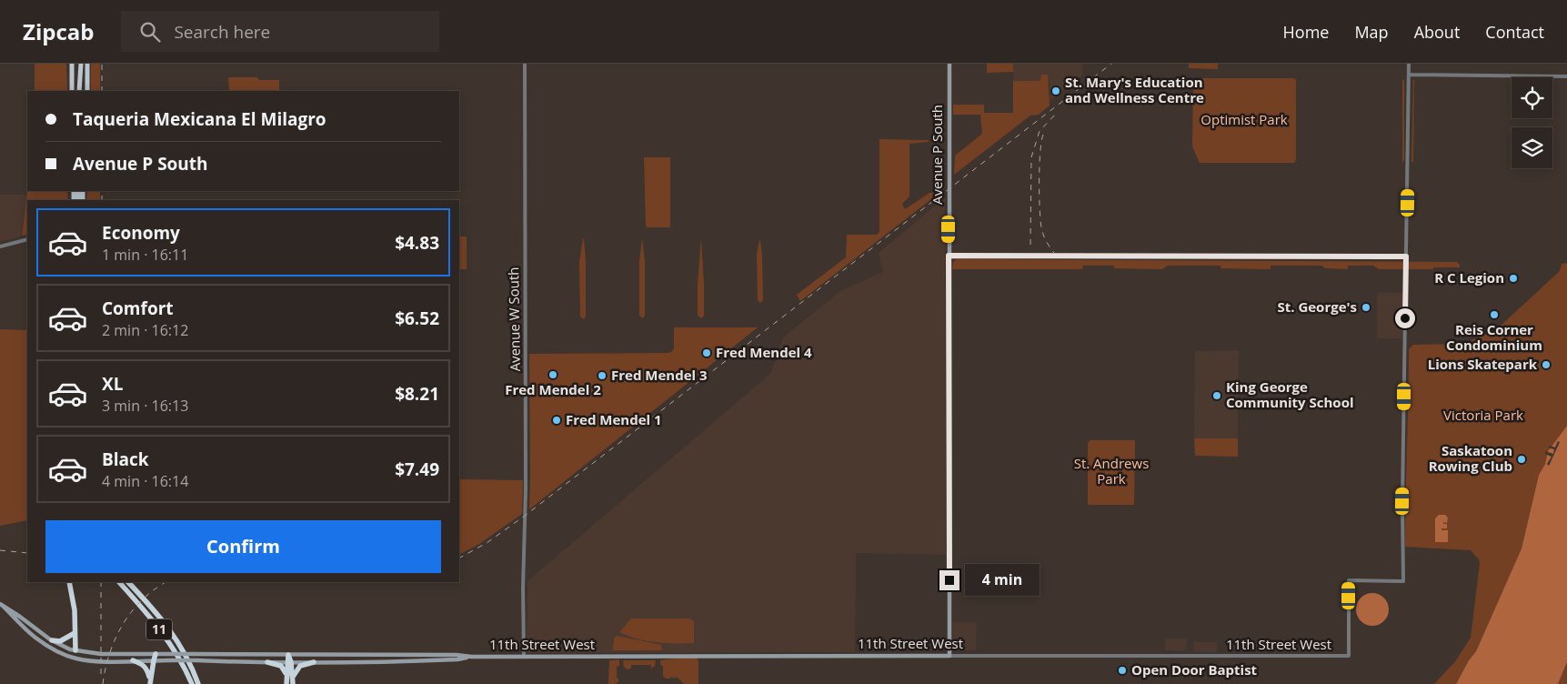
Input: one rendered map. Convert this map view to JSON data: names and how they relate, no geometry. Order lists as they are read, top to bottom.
{
  "streets": {
    "highway": ["11"],
    "main road": ["Avenue P South", "11th Street West"],
    "street": ["Avenue W South"]
  },
  "crossings": [
    ["Avenue P South", "11th Street West"],
    ["Avenue W South", "11th Street West"]
  ],
  "parks": ["Optimist Park", "Victoria Park", "St. Andrews Park"],
  "places": [
    "St. Mary's Education and Wellness Centre",
    "R C Legion",
    "St. George's",
    "Reis Corner Condominium",
    "Fred Mendel 4",
    "Lions Skatepark",
    "Fred Mendel 2",
    "Fred Mendel 3",
    "King George Community School",
    "Fred Mendel 1",
    "Saskatoon Rowing Club",
    "Open Door Baptist"
  ],
  "page": {
    "header": "Zipcab",
    "search": "Search here",
    "nav": [
      "Home",
      "Map",
      "About",
      "Contact"
    ],
    "banner": ["Taqueria Mexicana El Milagro", "Avenue P South"],
    "list": [
      {
        "name": "Economy",
        "note": "1 min · 16:11",
        "value": "$4.83"
      },
      {
        "name": "Comfort",
        "note": "2 min · 16:12",
        "value": "$6.52"
      },
      {
        "name": "XL",
        "note": "3 min · 16:13",
        "value": "$8.21"
      },
      {
        "name": "Black",
        "note": "4 min · 16:14",
        "value": "$7.49"
      }
    ],
    "buttons": "Confirm",
    "bubble": "4 min"
  }
}
